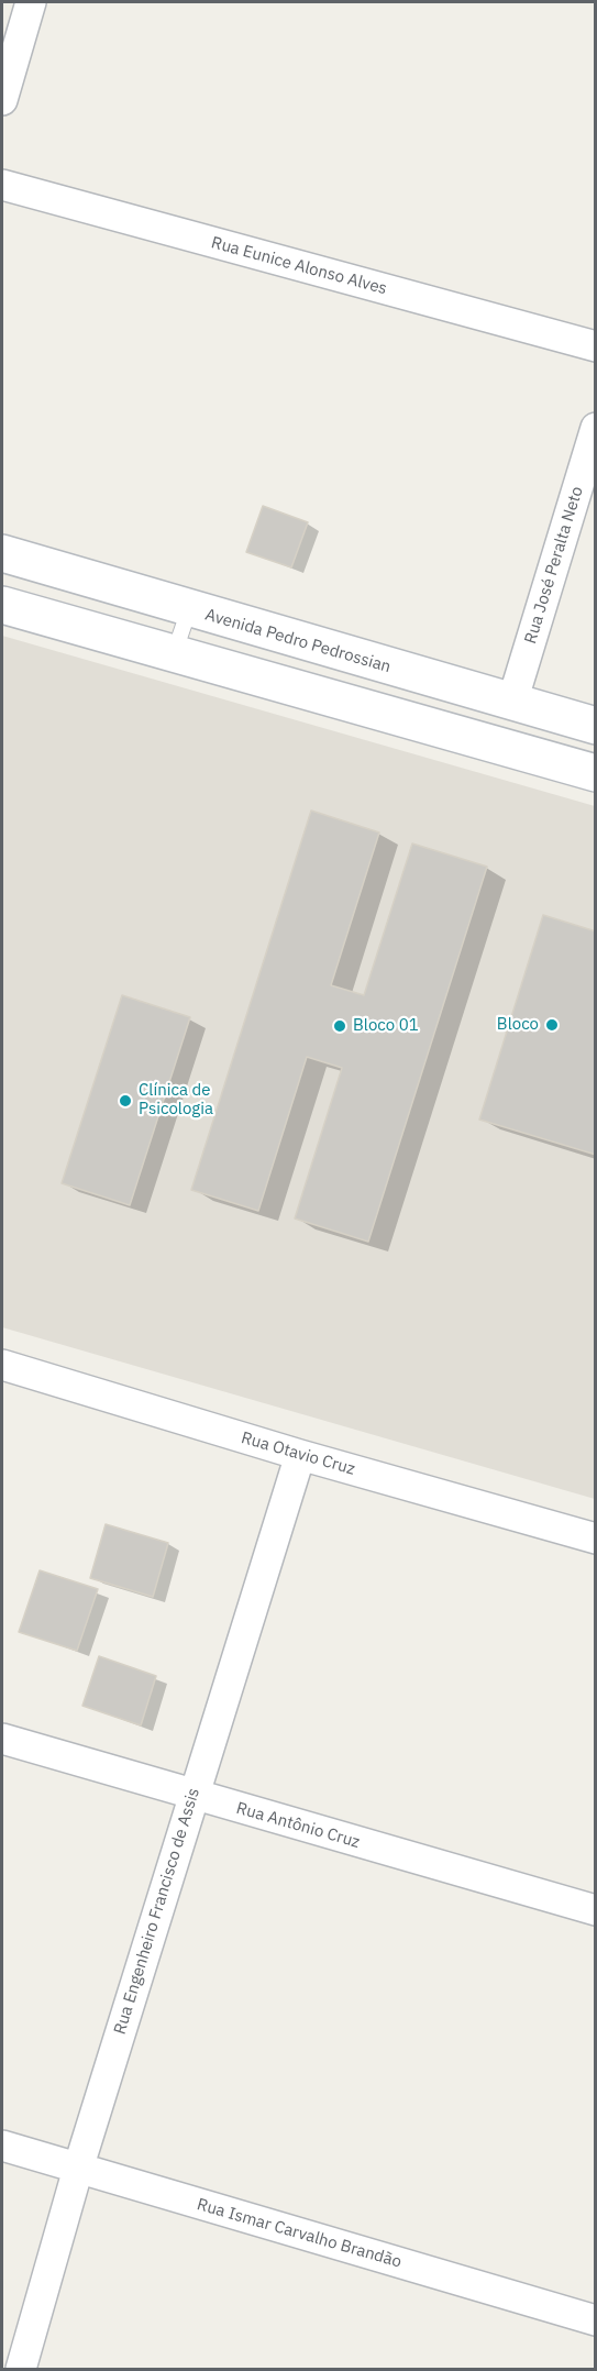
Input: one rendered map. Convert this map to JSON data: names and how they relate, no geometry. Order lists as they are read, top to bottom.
{
  "streets": {
    "street": [
      "Rua Eunice Alonso Alves",
      "Rua José Peralta Neto",
      "Avenida Pedro Pedrossian",
      "Rua Otavio Cruz",
      "Rua Antônio Cruz",
      "Rua Engenheiro Francisco de Assis",
      "Rua Ismar Carvalho Brandão"
    ]
  },
  "crossings": [
    ["Rua José Peralta Neto", "Avenida Pedro Pedrossian"],
    ["Rua Otavio Cruz", "Rua Engenheiro Francisco de Assis"],
    ["Rua Antônio Cruz", "Rua Engenheiro Francisco de Assis"],
    ["Rua Engenheiro Francisco de Assis", "Rua Ismar Carvalho Brandão"]
  ],
  "places": ["Bloco", "Bloco 01", "Clínica de Psicologia"]
}
